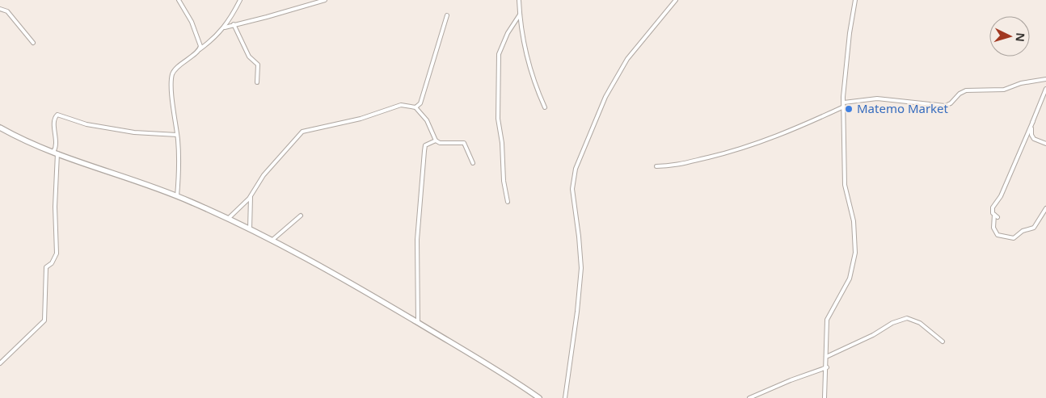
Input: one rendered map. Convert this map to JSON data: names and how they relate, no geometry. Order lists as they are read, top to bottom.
{
  "places": ["Matemo Market"],
  "north": "right"
}
